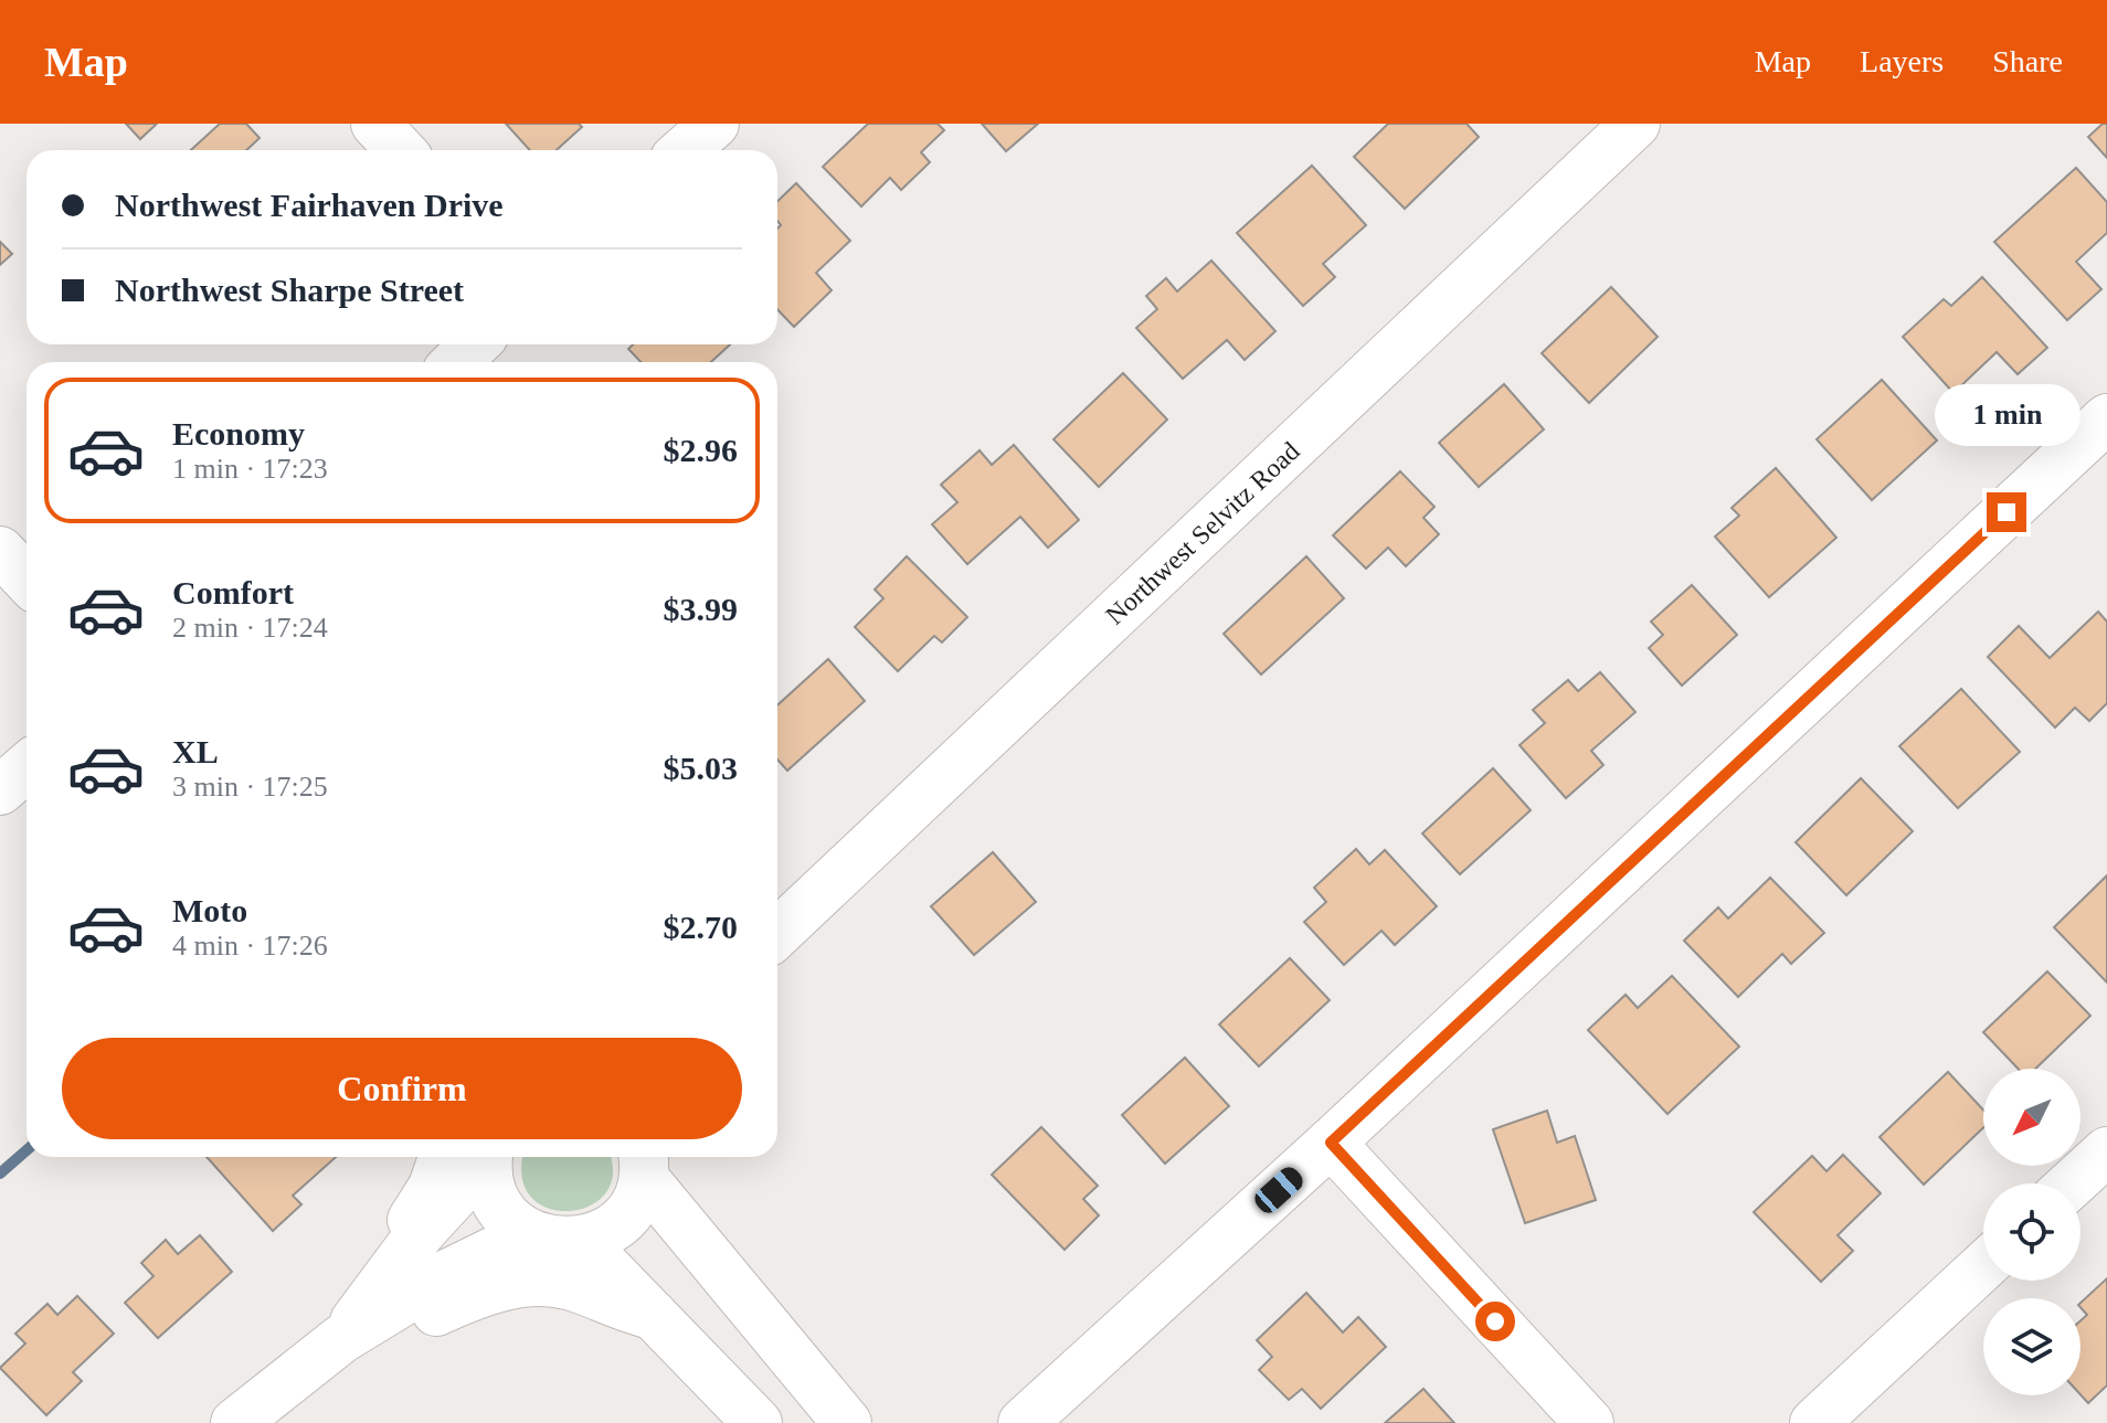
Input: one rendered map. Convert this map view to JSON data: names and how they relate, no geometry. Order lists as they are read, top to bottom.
{
  "streets": {
    "street": ["Northwest Selvitz Road"]
  },
  "north": "bottom left",
  "page": {
    "header": "Map",
    "nav": ["Map", "Layers", "Share"],
    "banner": ["Northwest Fairhaven Drive", "Northwest Sharpe Street"],
    "list": [
      {
        "name": "Economy",
        "note": "1 min · 17:23",
        "value": "$2.96"
      },
      {
        "name": "Comfort",
        "note": "2 min · 17:24",
        "value": "$3.99"
      },
      {
        "name": "XL",
        "note": "3 min · 17:25",
        "value": "$5.03"
      },
      {
        "name": "Moto",
        "note": "4 min · 17:26",
        "value": "$2.70"
      }
    ],
    "bubble": "1 min",
    "buttons": "Confirm"
  }
}
